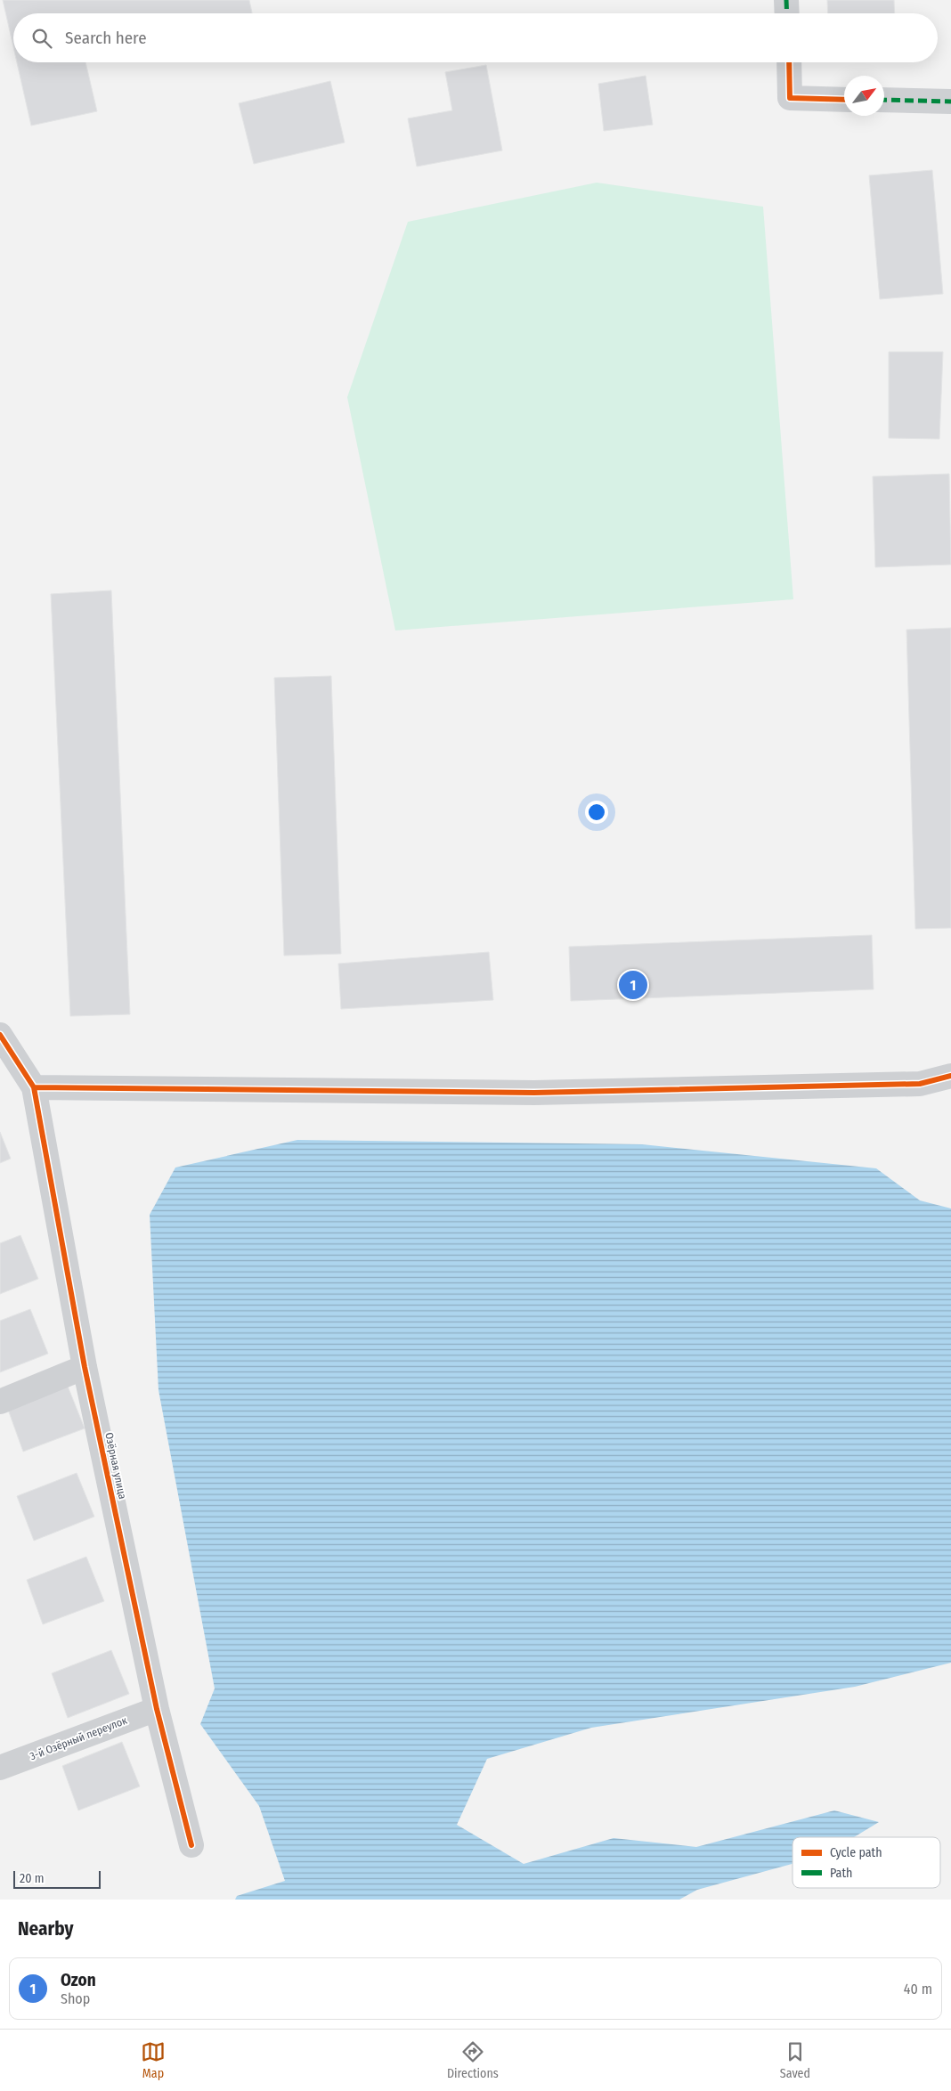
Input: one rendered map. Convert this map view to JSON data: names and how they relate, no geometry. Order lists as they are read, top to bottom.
{
  "streets": {
    "street": ["Озёрная улица", "3-й Озёрный переулок"]
  },
  "crossings": [
    ["Озёрная улица", "3-й Озёрный переулок"]
  ],
  "legend": ["Cycle path", "Path"],
  "scale_bar": "20 m",
  "north": "top right",
  "page": {
    "search": "Search here",
    "pins": "1",
    "scale": "20 m",
    "heading": "Nearby",
    "list": [
      {
        "mark": "1",
        "name": "Ozon",
        "note": "Shop",
        "value": "40 m"
      }
    ],
    "nav": ["Map", "Directions", "Saved"]
  }
}
